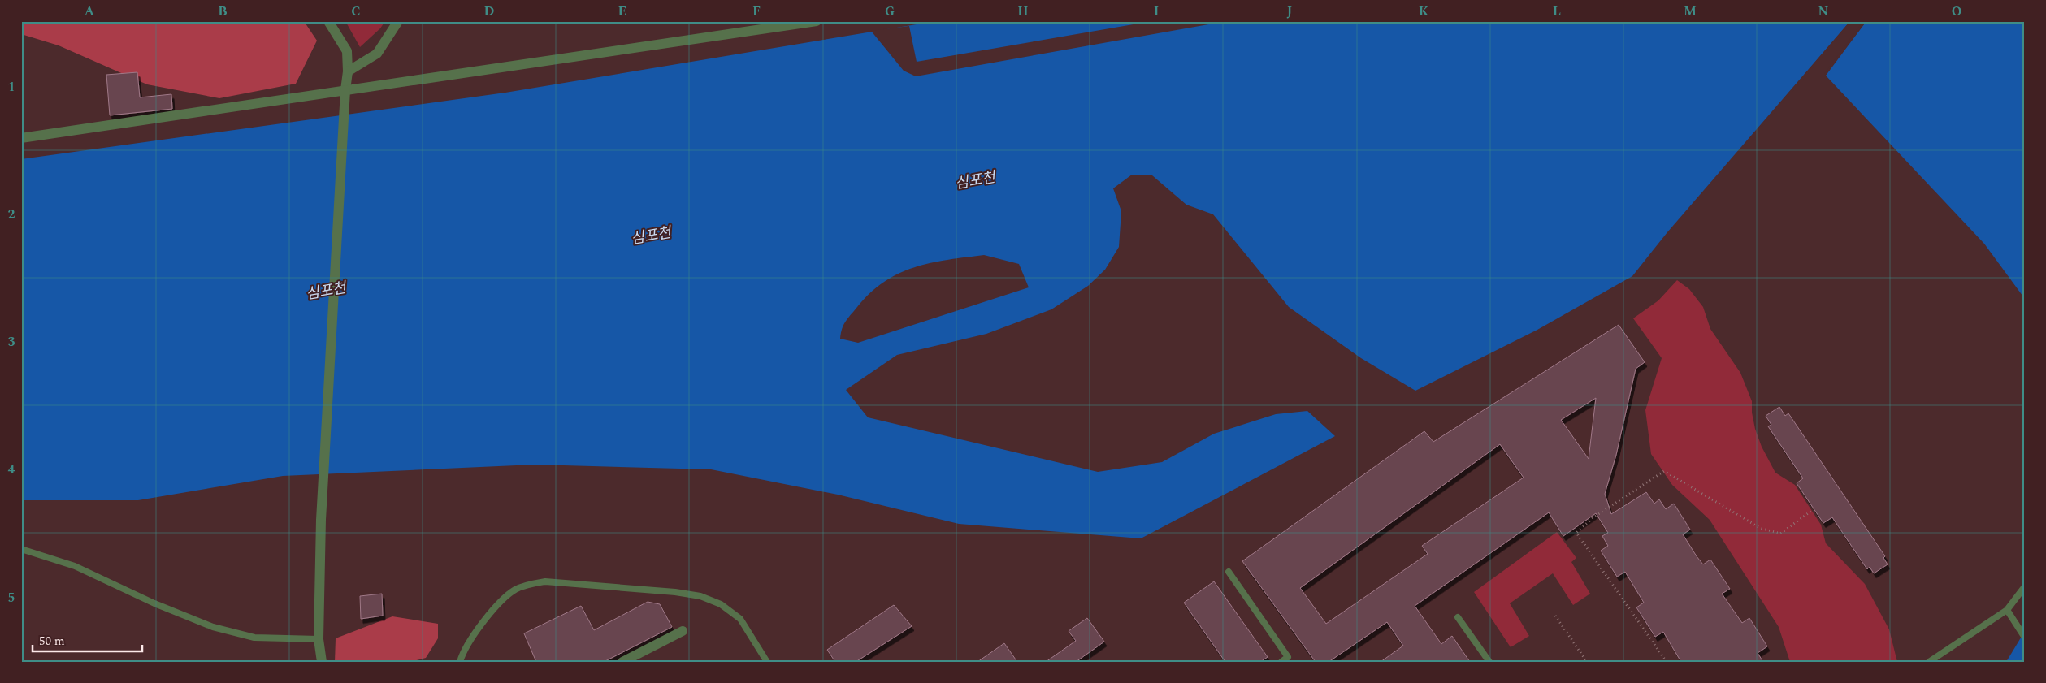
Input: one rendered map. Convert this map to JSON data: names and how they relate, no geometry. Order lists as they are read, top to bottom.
{
  "water": ["심포천"],
  "scale_bar": "50 m",
  "grid": {
    "columns": [
      "A",
      "B",
      "C",
      "D",
      "E",
      "F",
      "G",
      "H",
      "I",
      "J",
      "K",
      "L",
      "M",
      "N",
      "O"
    ],
    "rows": [
      "1",
      "2",
      "3",
      "4",
      "5"
    ]
  }
}
